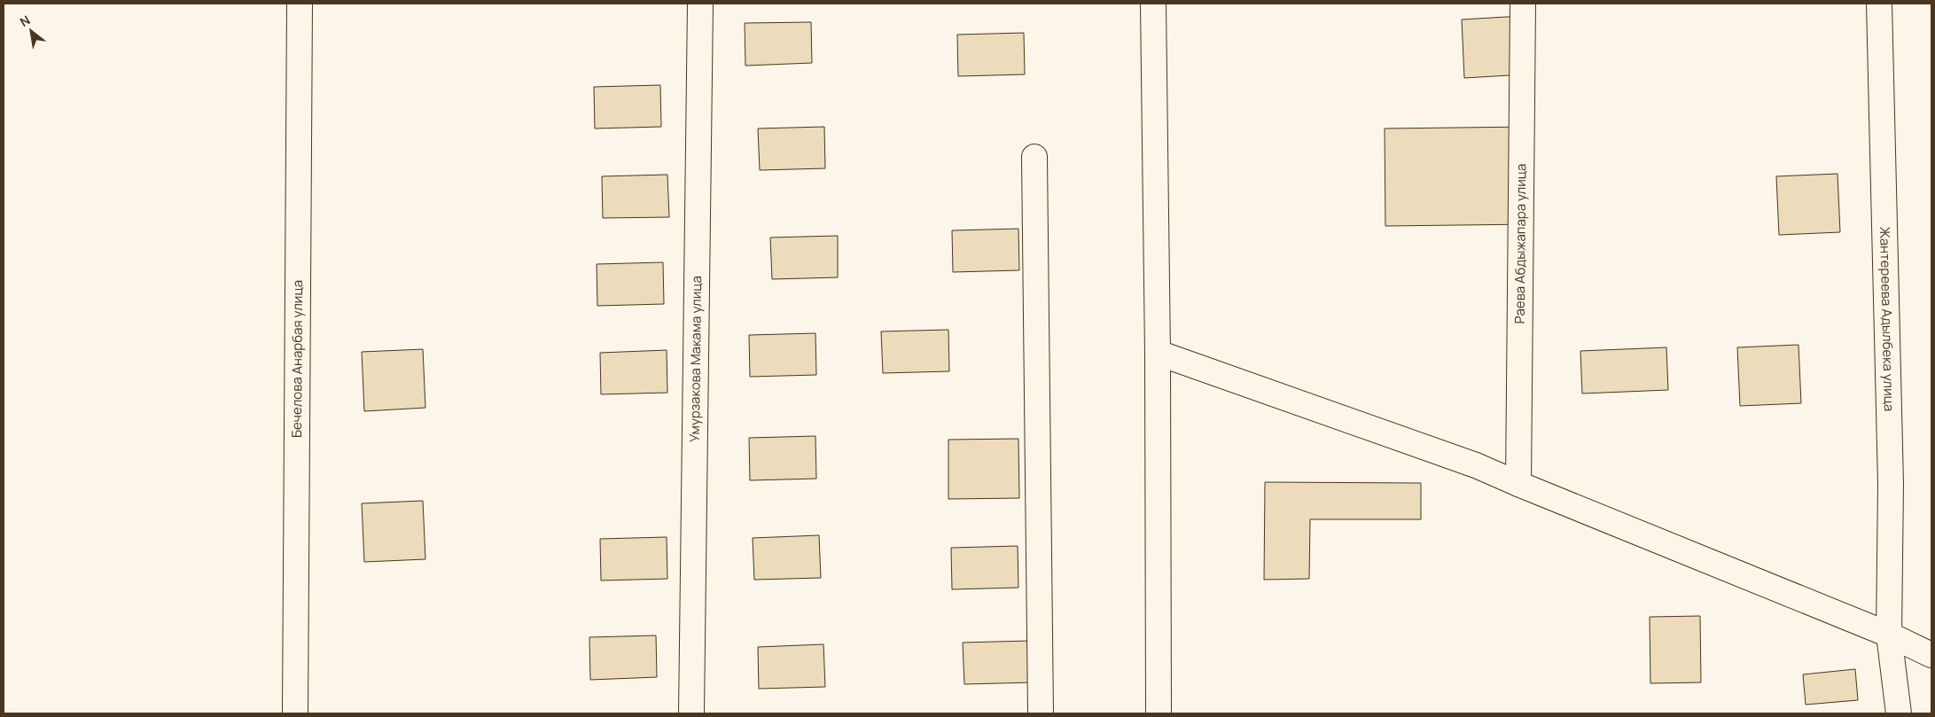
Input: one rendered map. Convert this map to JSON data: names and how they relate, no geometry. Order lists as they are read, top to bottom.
{
  "streets": {
    "main road": [
      "Раева Абдыжапара улица",
      "Жантереева Адылбека улица",
      "Бечелова Анарбая улица",
      "Умурзакова Макама улица"
    ]
  },
  "north": "top left"
}
